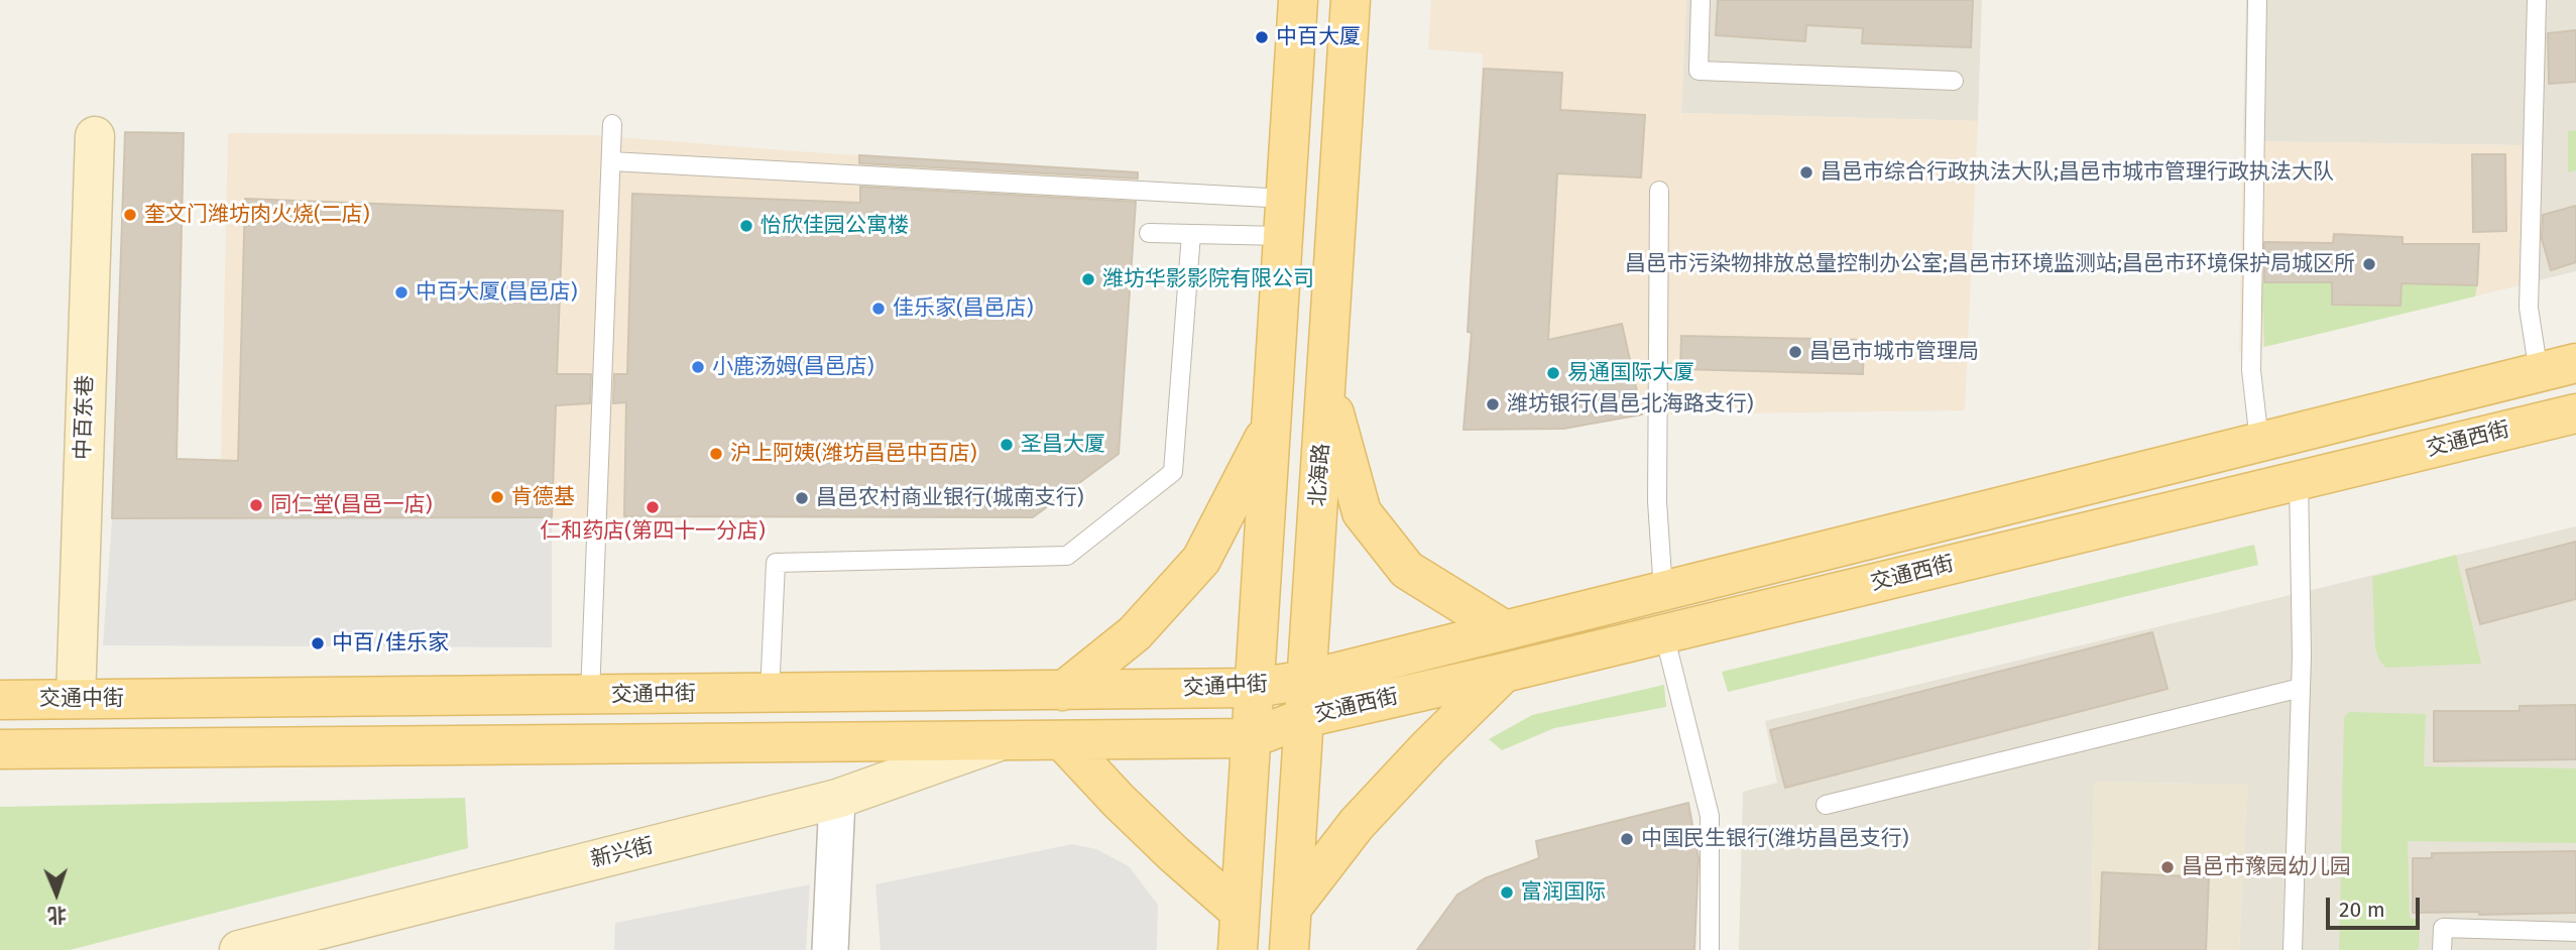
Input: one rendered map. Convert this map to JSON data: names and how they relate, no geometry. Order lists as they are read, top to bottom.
{
  "streets": {
    "main road": ["交通西街", "北海路", "交通中街"],
    "street": ["中百东巷", "新兴街"]
  },
  "crossings": [
    ["中百东巷", "交通中街"],
    ["交通西街", "北海路"],
    ["交通西街", "交通中街"],
    ["北海路", "交通中街"]
  ],
  "places": [
    "中百大厦",
    "昌邑市综合行政执法大队;昌邑市城市管理行政执法大队",
    "奎文门潍坊肉火烧(二店)",
    "怡欣佳园公寓楼",
    "昌邑市污染物排放总量控制办公室;昌邑市环境监测站;昌邑市环境保护局城区所",
    "潍坊华影影院有限公司",
    "中百大厦(昌邑店)",
    "佳乐家(昌邑店)",
    "昌邑市城市管理局",
    "小鹿汤姆(昌邑店)",
    "易通国际大厦",
    "潍坊银行(昌邑北海路支行)",
    "圣昌大厦",
    "沪上阿姨(潍坊昌邑中百店)",
    "肯德基",
    "昌邑农村商业银行(城南支行)",
    "同仁堂(昌邑一店)",
    "仁和药店(第四十一分店)",
    "中百/佳乐家",
    "中国民生银行(潍坊昌邑支行)",
    "昌邑市豫园幼儿园",
    "富润国际"
  ],
  "scale_bar": "20 m",
  "north": "bottom"
}
